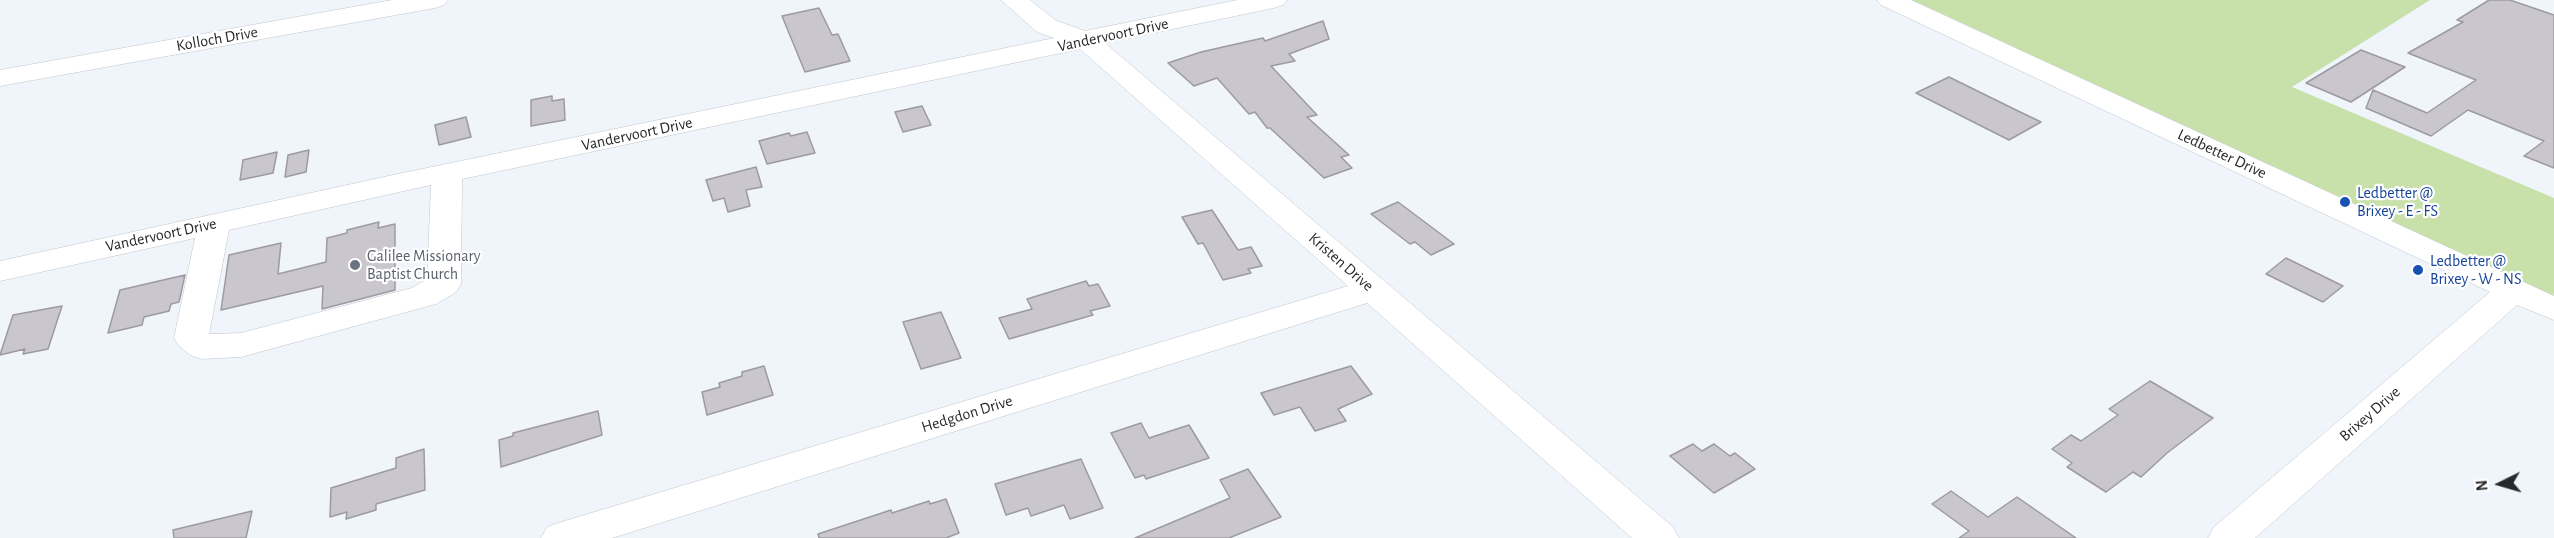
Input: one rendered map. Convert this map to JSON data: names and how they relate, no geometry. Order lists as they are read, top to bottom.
{
  "streets": {
    "street": [
      "Vandervoort Drive",
      "Kolloch Drive",
      "Ledbetter Drive",
      "Kristen Drive",
      "Hedgdon Drive",
      "Brixey Drive"
    ]
  },
  "crossings": [
    ["Vandervoort Drive", "Kristen Drive"],
    ["Ledbetter Drive", "Brixey Drive"],
    ["Kristen Drive", "Hedgdon Drive"]
  ],
  "places": ["Ledbetter @ Brixey - E - FS", "Galilee Missionary Baptist Church", "Ledbetter @ Brixey - W - NS"],
  "north": "left"
}
